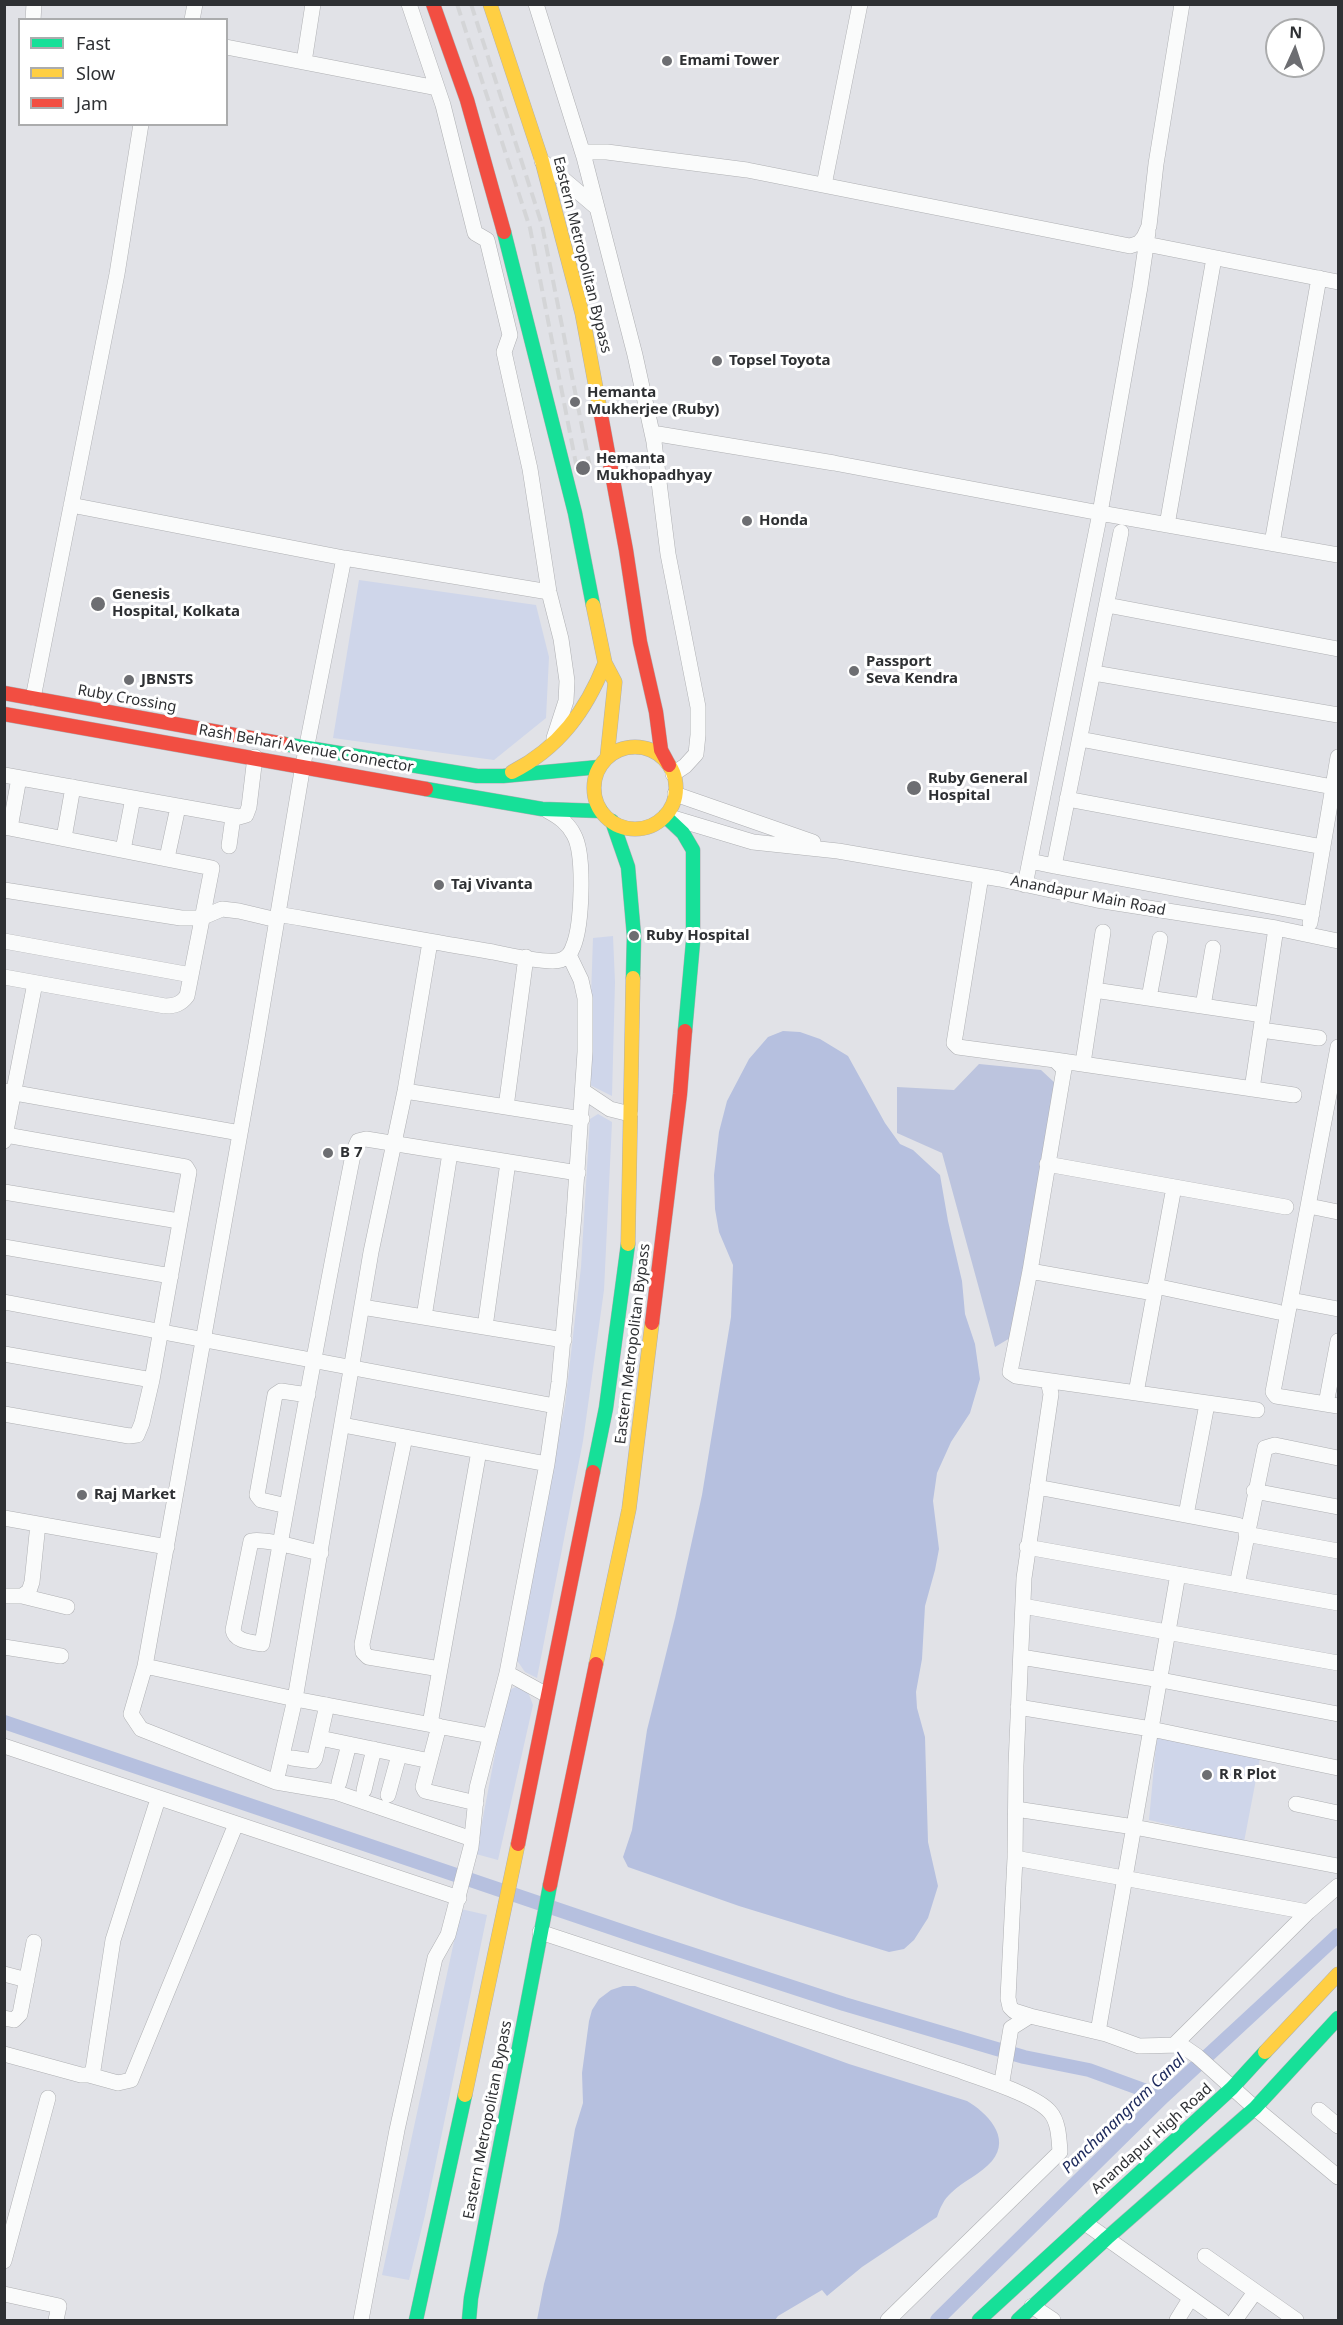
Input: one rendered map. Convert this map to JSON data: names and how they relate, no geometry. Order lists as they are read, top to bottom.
{
  "streets": {
    "main road": [
      "Eastern Metropolitan Bypass",
      "Ruby Crossing",
      "Rash Behari Avenue Connector",
      "Anandapur High Road"
    ],
    "street": ["Anandapur Main Road"]
  },
  "crossings": [
    ["Eastern Metropolitan Bypass", "Ruby Crossing"],
    ["Eastern Metropolitan Bypass", "Rash Behari Avenue Connector"],
    ["Eastern Metropolitan Bypass", "Anandapur Main Road"],
    ["Ruby Crossing", "Rash Behari Avenue Connector"],
    ["Ruby Crossing", "Anandapur Main Road"],
    ["Rash Behari Avenue Connector", "Anandapur Main Road"]
  ],
  "water": ["Panchanangram Canal"],
  "places": [
    "Emami Tower",
    "Topsel Toyota",
    "Hemanta Mukherjee (Ruby)",
    "Hemanta Mukhopadhyay",
    "Honda",
    "Genesis Hospital, Kolkata",
    "Passport Seva Kendra",
    "JBNSTS",
    "Ruby General Hospital",
    "Taj Vivanta",
    "Ruby Hospital",
    "B 7",
    "Raj Market",
    "R R Plot"
  ],
  "legend": ["Fast", "Slow", "Jam"],
  "north": "top"
}
